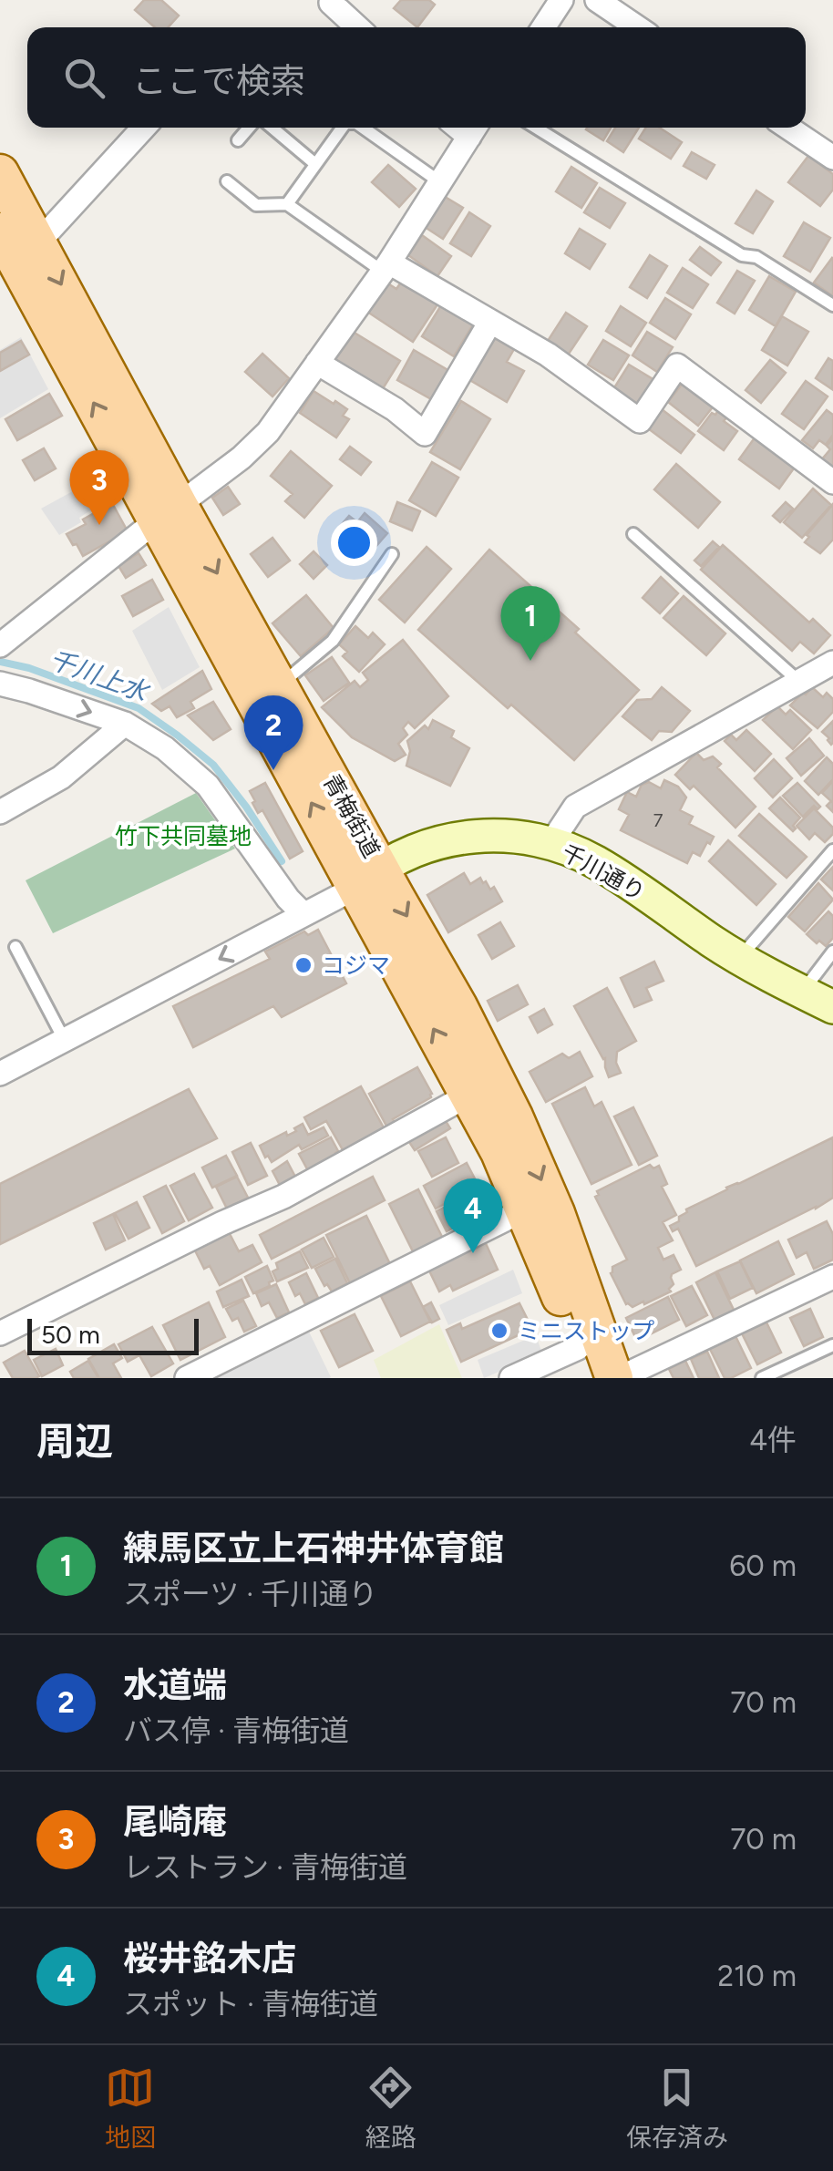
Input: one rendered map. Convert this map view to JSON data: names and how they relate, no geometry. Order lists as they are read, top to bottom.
{
  "streets": {
    "main road": ["青梅街道", "千川通り"]
  },
  "crossings": [
    ["青梅街道", "千川通り"]
  ],
  "water": ["千川上水"],
  "parks": ["竹下共同墓地"],
  "places": ["コジマ", "ミニストップ"],
  "house_numbers": ["7"],
  "scale_bar": "50 m",
  "page": {
    "search": "ここで検索",
    "pins": [
      "3",
      "1",
      "2",
      "4"
    ],
    "scale": "50 m",
    "heading": ["周辺", "4件"],
    "list": [
      {
        "mark": "1",
        "name": "練馬区立上石神井体育館",
        "note": "スポーツ · 千川通り",
        "value": "60 m"
      },
      {
        "mark": "2",
        "name": "水道端",
        "note": "バス停 · 青梅街道",
        "value": "70 m"
      },
      {
        "mark": "3",
        "name": "尾崎庵",
        "note": "レストラン · 青梅街道",
        "value": "70 m"
      },
      {
        "mark": "4",
        "name": "桜井銘木店",
        "note": "スポット · 青梅街道",
        "value": "210 m"
      }
    ],
    "nav": ["地図", "経路", "保存済み"]
  }
}
